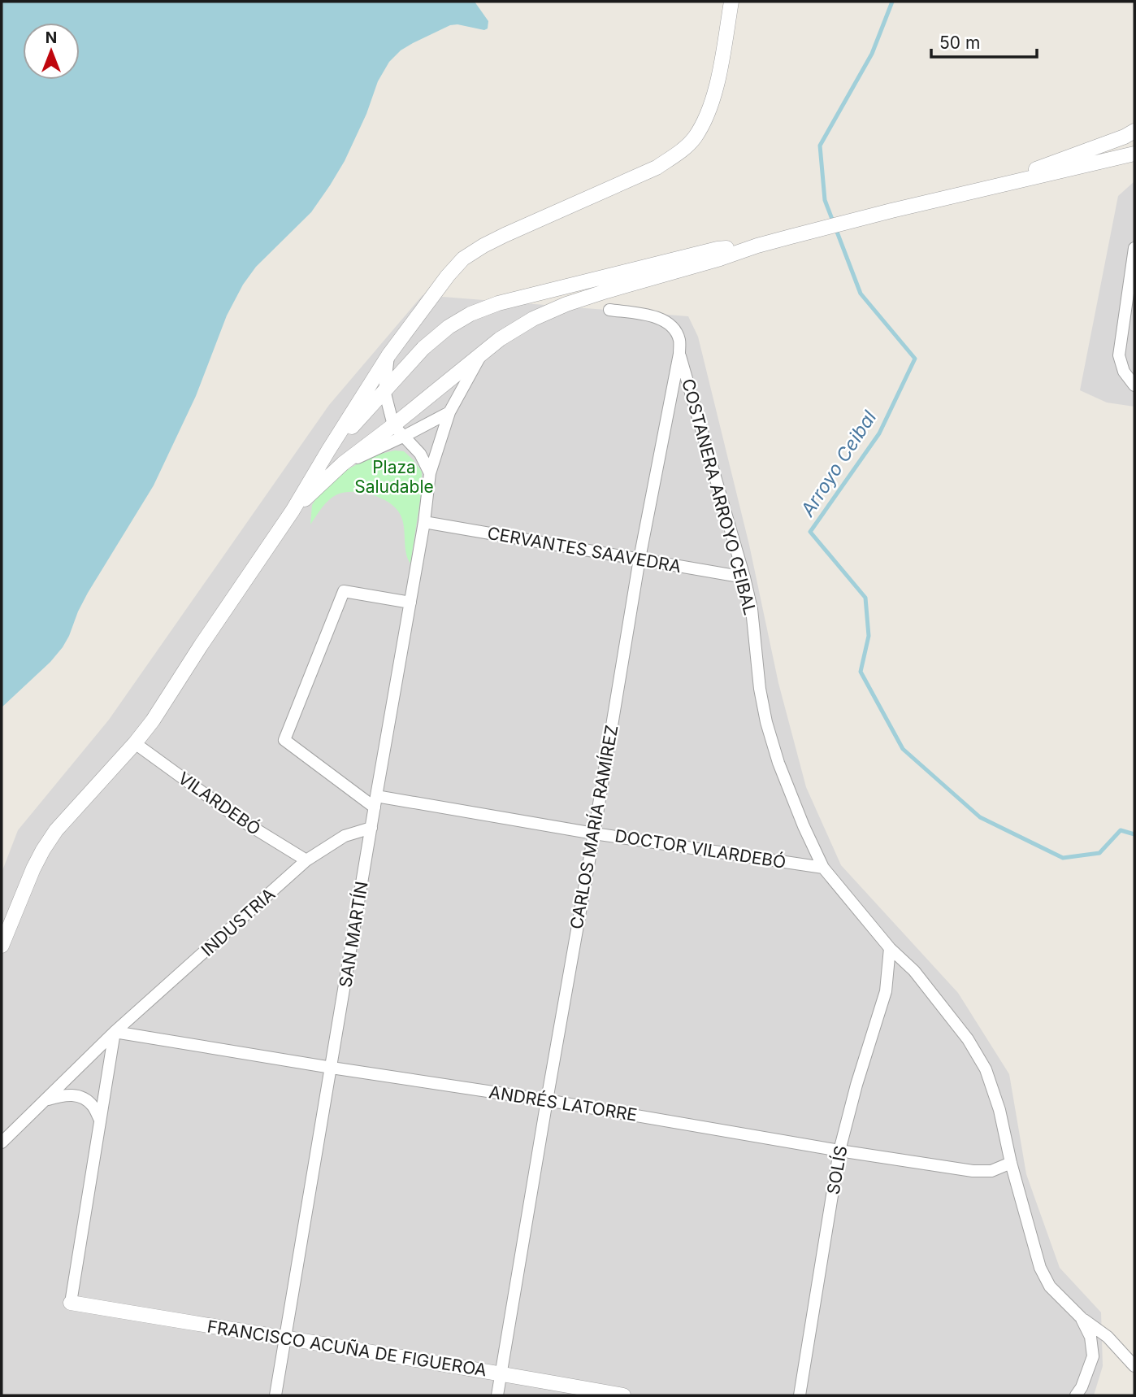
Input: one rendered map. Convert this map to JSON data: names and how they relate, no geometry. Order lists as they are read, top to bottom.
{
  "streets": {
    "street": [
      "COSTANERA ARROYO CEIBAL",
      "CERVANTES SAAVEDRA",
      "VILARDEBÓ",
      "CARLOS MARÍA RAMÍREZ",
      "DOCTOR VILARDEBÓ",
      "INDUSTRIA",
      "SAN MARTÍN",
      "ANDRÉS LATORRE",
      "SOLÍS",
      "FRANCISCO ACUÑA DE FIGUEROA"
    ]
  },
  "crossings": [
    ["COSTANERA ARROYO CEIBAL", "CERVANTES SAAVEDRA"],
    ["COSTANERA ARROYO CEIBAL", "CARLOS MARÍA RAMÍREZ"],
    ["COSTANERA ARROYO CEIBAL", "DOCTOR VILARDEBÓ"],
    ["COSTANERA ARROYO CEIBAL", "ANDRÉS LATORRE"],
    ["COSTANERA ARROYO CEIBAL", "SOLÍS"],
    ["CERVANTES SAAVEDRA", "CARLOS MARÍA RAMÍREZ"],
    ["CERVANTES SAAVEDRA", "SAN MARTÍN"],
    ["VILARDEBÓ", "INDUSTRIA"],
    ["CARLOS MARÍA RAMÍREZ", "DOCTOR VILARDEBÓ"],
    ["CARLOS MARÍA RAMÍREZ", "ANDRÉS LATORRE"],
    ["CARLOS MARÍA RAMÍREZ", "FRANCISCO ACUÑA DE FIGUEROA"],
    ["DOCTOR VILARDEBÓ", "SAN MARTÍN"],
    ["INDUSTRIA", "SAN MARTÍN"],
    ["INDUSTRIA", "ANDRÉS LATORRE"],
    ["SAN MARTÍN", "ANDRÉS LATORRE"],
    ["SAN MARTÍN", "FRANCISCO ACUÑA DE FIGUEROA"],
    ["ANDRÉS LATORRE", "SOLÍS"]
  ],
  "water": ["Arroyo Ceibal"],
  "parks": ["Plaza Saludable"],
  "scale_bar": "50 m",
  "north": "top"
}
